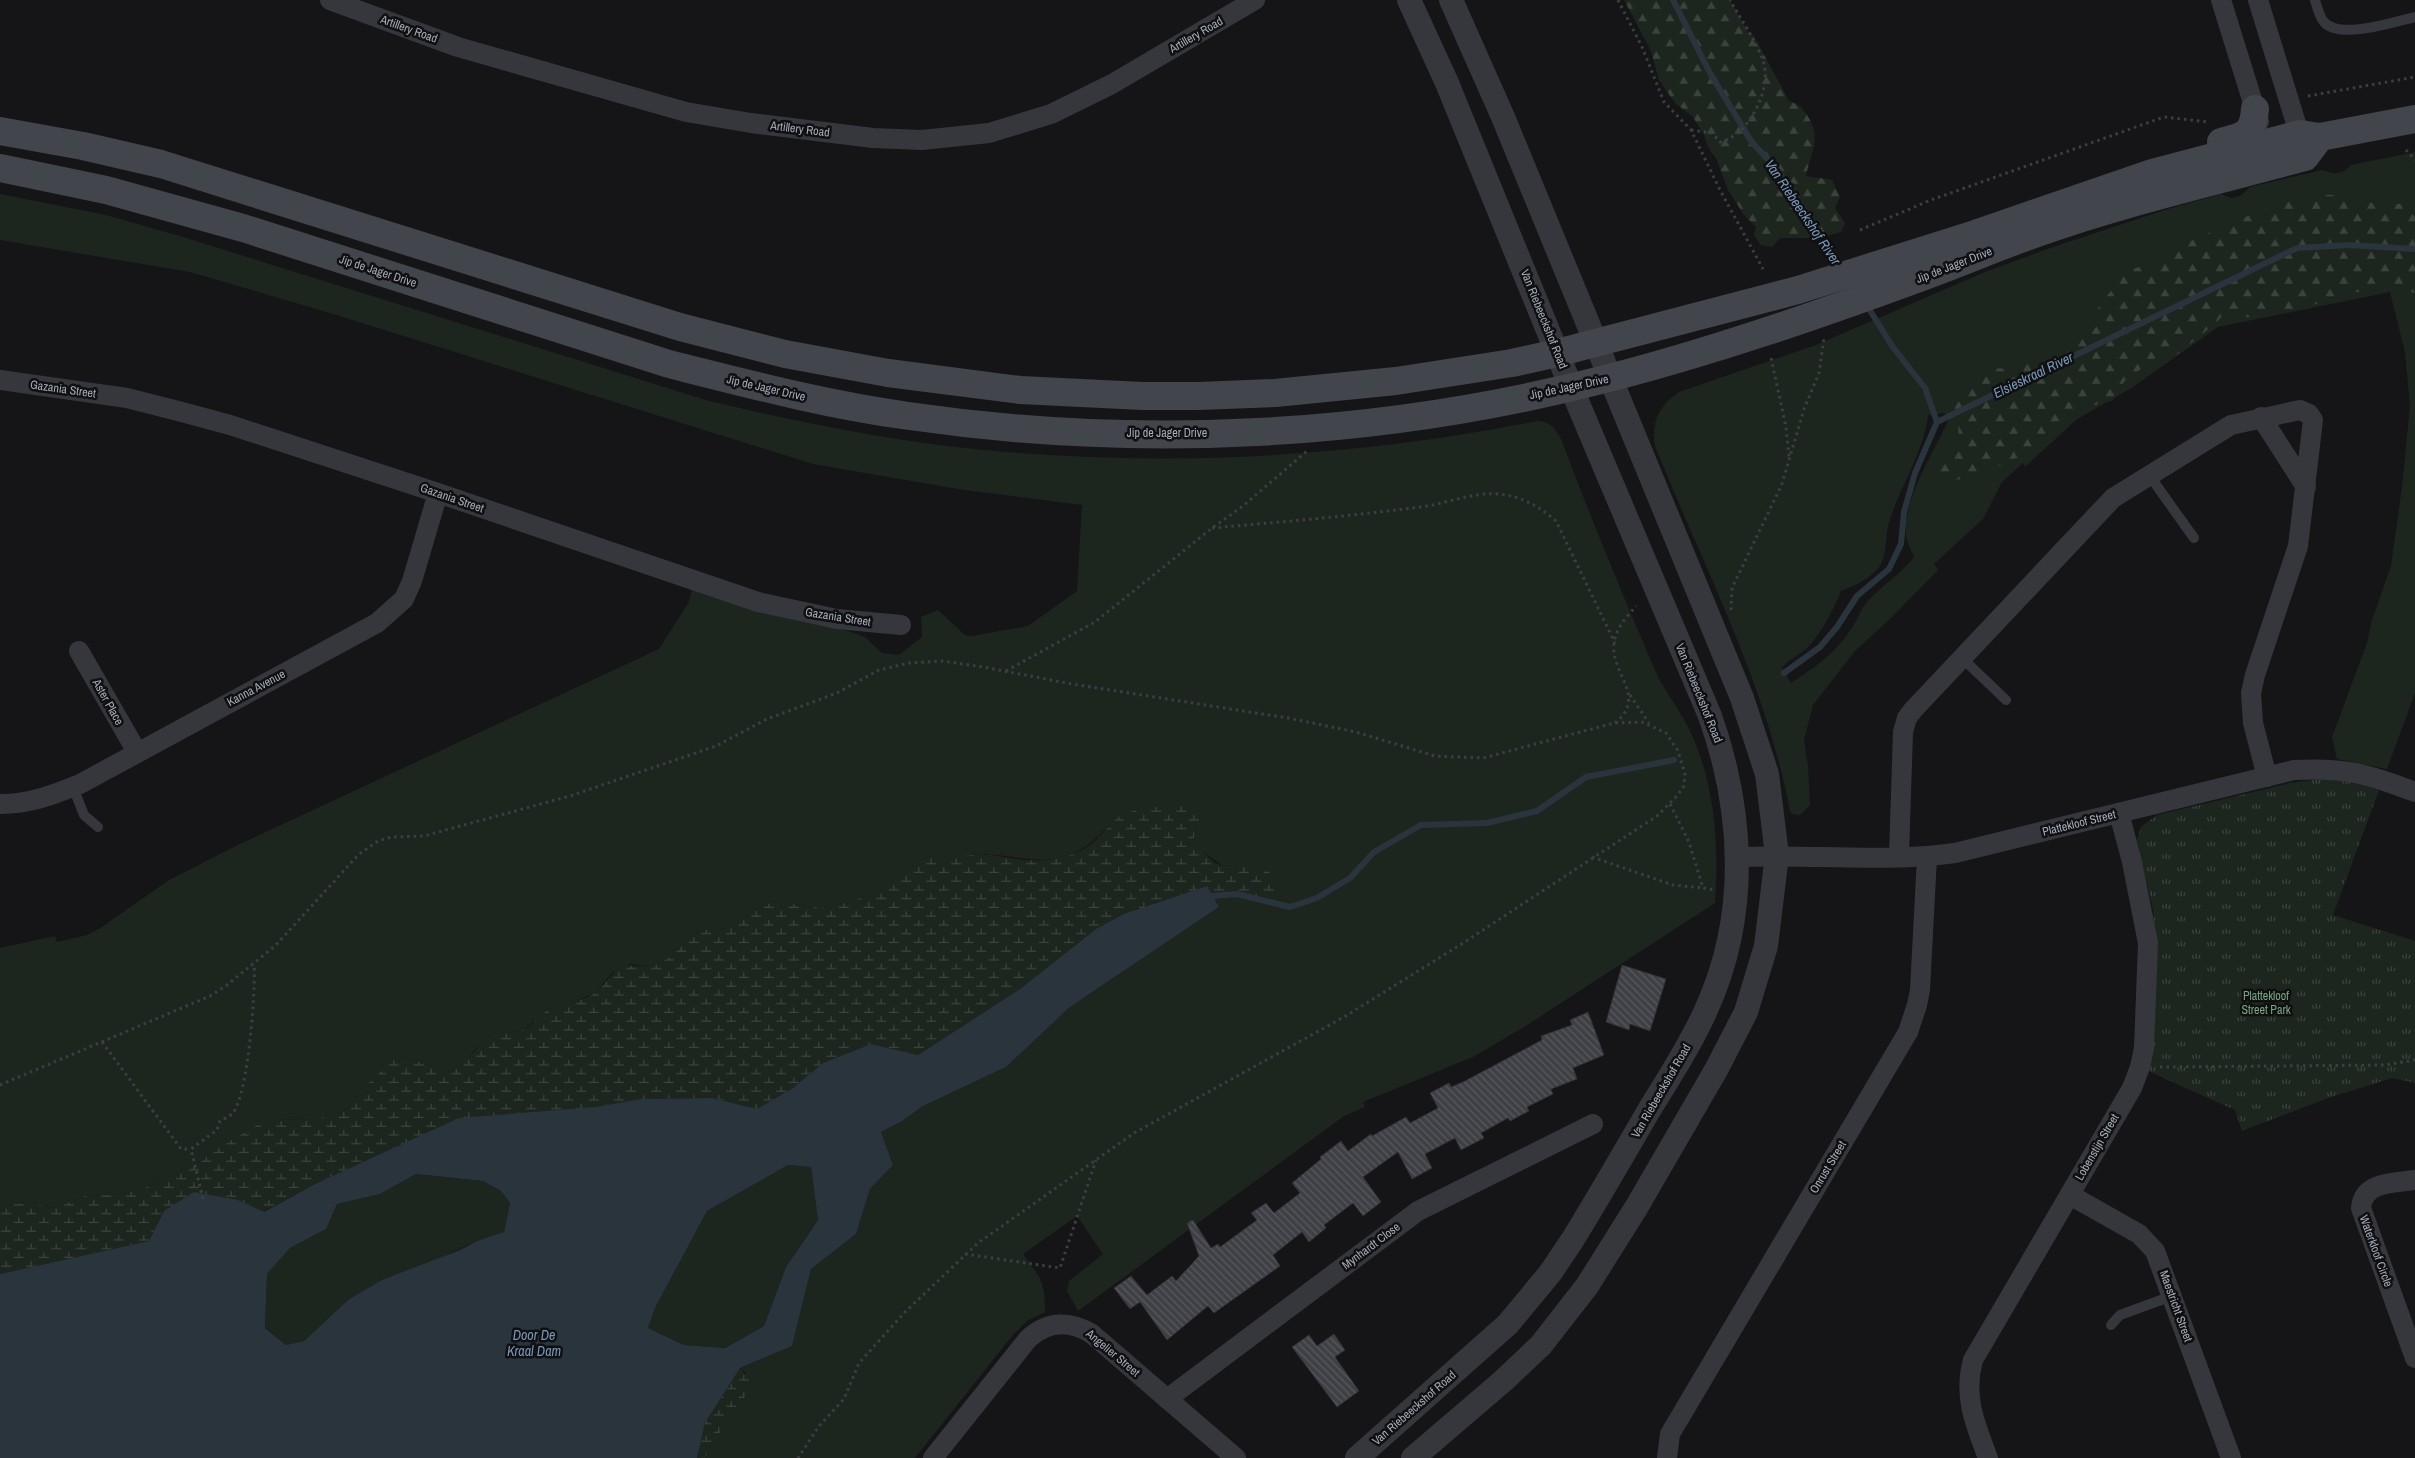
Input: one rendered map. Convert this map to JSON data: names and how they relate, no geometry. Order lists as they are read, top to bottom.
{
  "streets": {
    "main road": ["Jip de Jager Drive"],
    "street": [
      "Artillery Road",
      "Van Riebeeckshof Road",
      "Gazania Street",
      "Kanna Avenue",
      "Aster Place",
      "Plattekloof Street",
      "Lobenstijn Street",
      "Onrust Street",
      "Mynhardt Close",
      "Waterkloof Circle",
      "Maestricht Street",
      "Angelier Street"
    ]
  },
  "crossings": [
    ["Jip de Jager Drive", "Van Riebeeckshof Road"],
    ["Van Riebeeckshof Road", "Plattekloof Street"],
    ["Gazania Street", "Kanna Avenue"],
    ["Kanna Avenue", "Aster Place"],
    ["Plattekloof Street", "Lobenstijn Street"],
    ["Plattekloof Street", "Onrust Street"],
    ["Lobenstijn Street", "Maestricht Street"],
    ["Mynhardt Close", "Angelier Street"]
  ],
  "water": ["Van Riebeeckshof River", "Elsieskraal River", "Door De Kraal Dam"],
  "parks": ["Plattekloof Street Park"]
}
